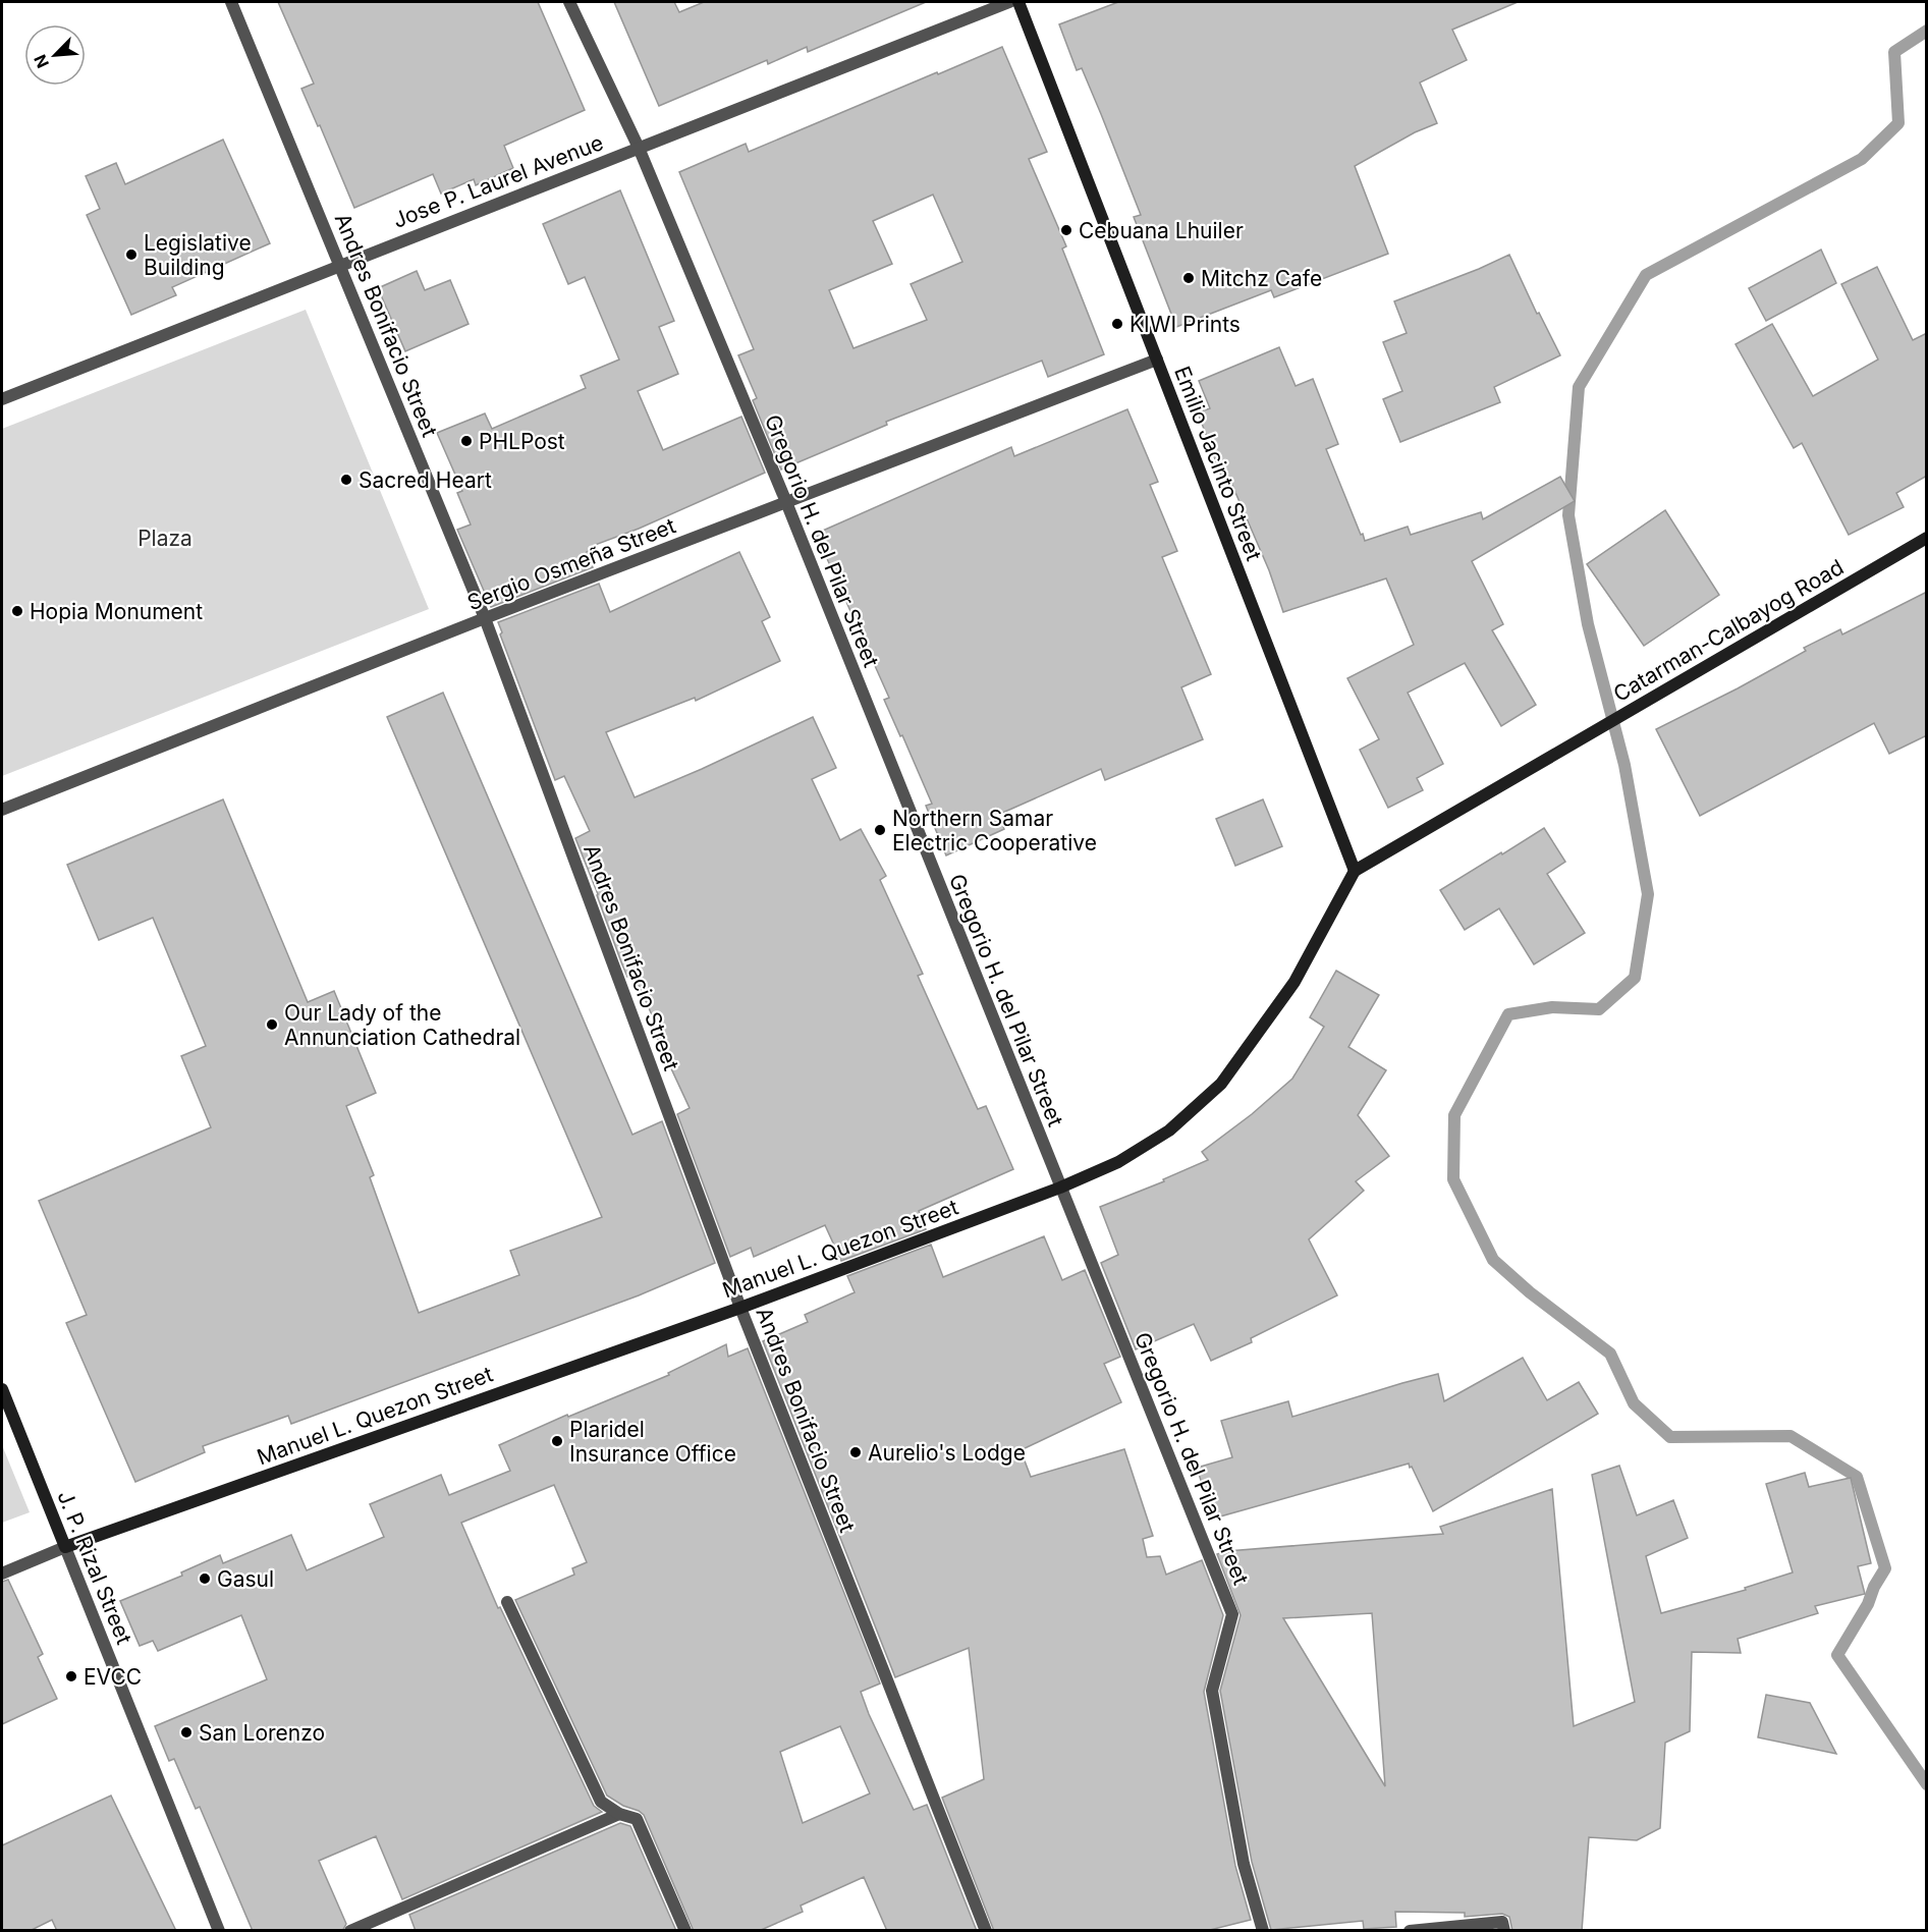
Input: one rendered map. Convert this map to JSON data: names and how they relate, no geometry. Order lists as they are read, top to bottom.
{
  "streets": {
    "main road": [
      "Emilio Jacinto Street",
      "Catarman-Calbayog Road",
      "Manuel L. Quezon Street",
      "J. P. Rizal Street"
    ],
    "street": [
      "Jose P. Laurel Avenue",
      "Andres Bonifacio Street",
      "Gregorio H. del Pilar Street",
      "Sergio Osmeña Street"
    ]
  },
  "crossings": [
    ["Jose P. Laurel Avenue", "Andres Bonifacio Street"],
    ["Jose P. Laurel Avenue", "Gregorio H. del Pilar Street"],
    ["Andres Bonifacio Street", "Sergio Osmeña Street"],
    ["Andres Bonifacio Street", "Manuel L. Quezon Street"],
    ["Emilio Jacinto Street", "Sergio Osmeña Street"],
    ["Emilio Jacinto Street", "Catarman-Calbayog Road"],
    ["Emilio Jacinto Street", "Manuel L. Quezon Street"],
    ["Gregorio H. del Pilar Street", "Sergio Osmeña Street"],
    ["Gregorio H. del Pilar Street", "Manuel L. Quezon Street"],
    ["Catarman-Calbayog Road", "Manuel L. Quezon Street"],
    ["Manuel L. Quezon Street", "J. P. Rizal Street"]
  ],
  "parks": ["Plaza"],
  "places": [
    "Cebuana Lhuiler",
    "Legislative Building",
    "Mitchz Cafe",
    "KIWI Prints",
    "PHLPost",
    "Sacred Heart",
    "Hopia Monument",
    "Northern Samar Electric Cooperative",
    "Our Lady of the Annunciation Cathedral",
    "Plaridel Insurance Office",
    "Aurelio's Lodge",
    "Gasul",
    "EVCC",
    "San Lorenzo"
  ],
  "north": "bottom left"
}
